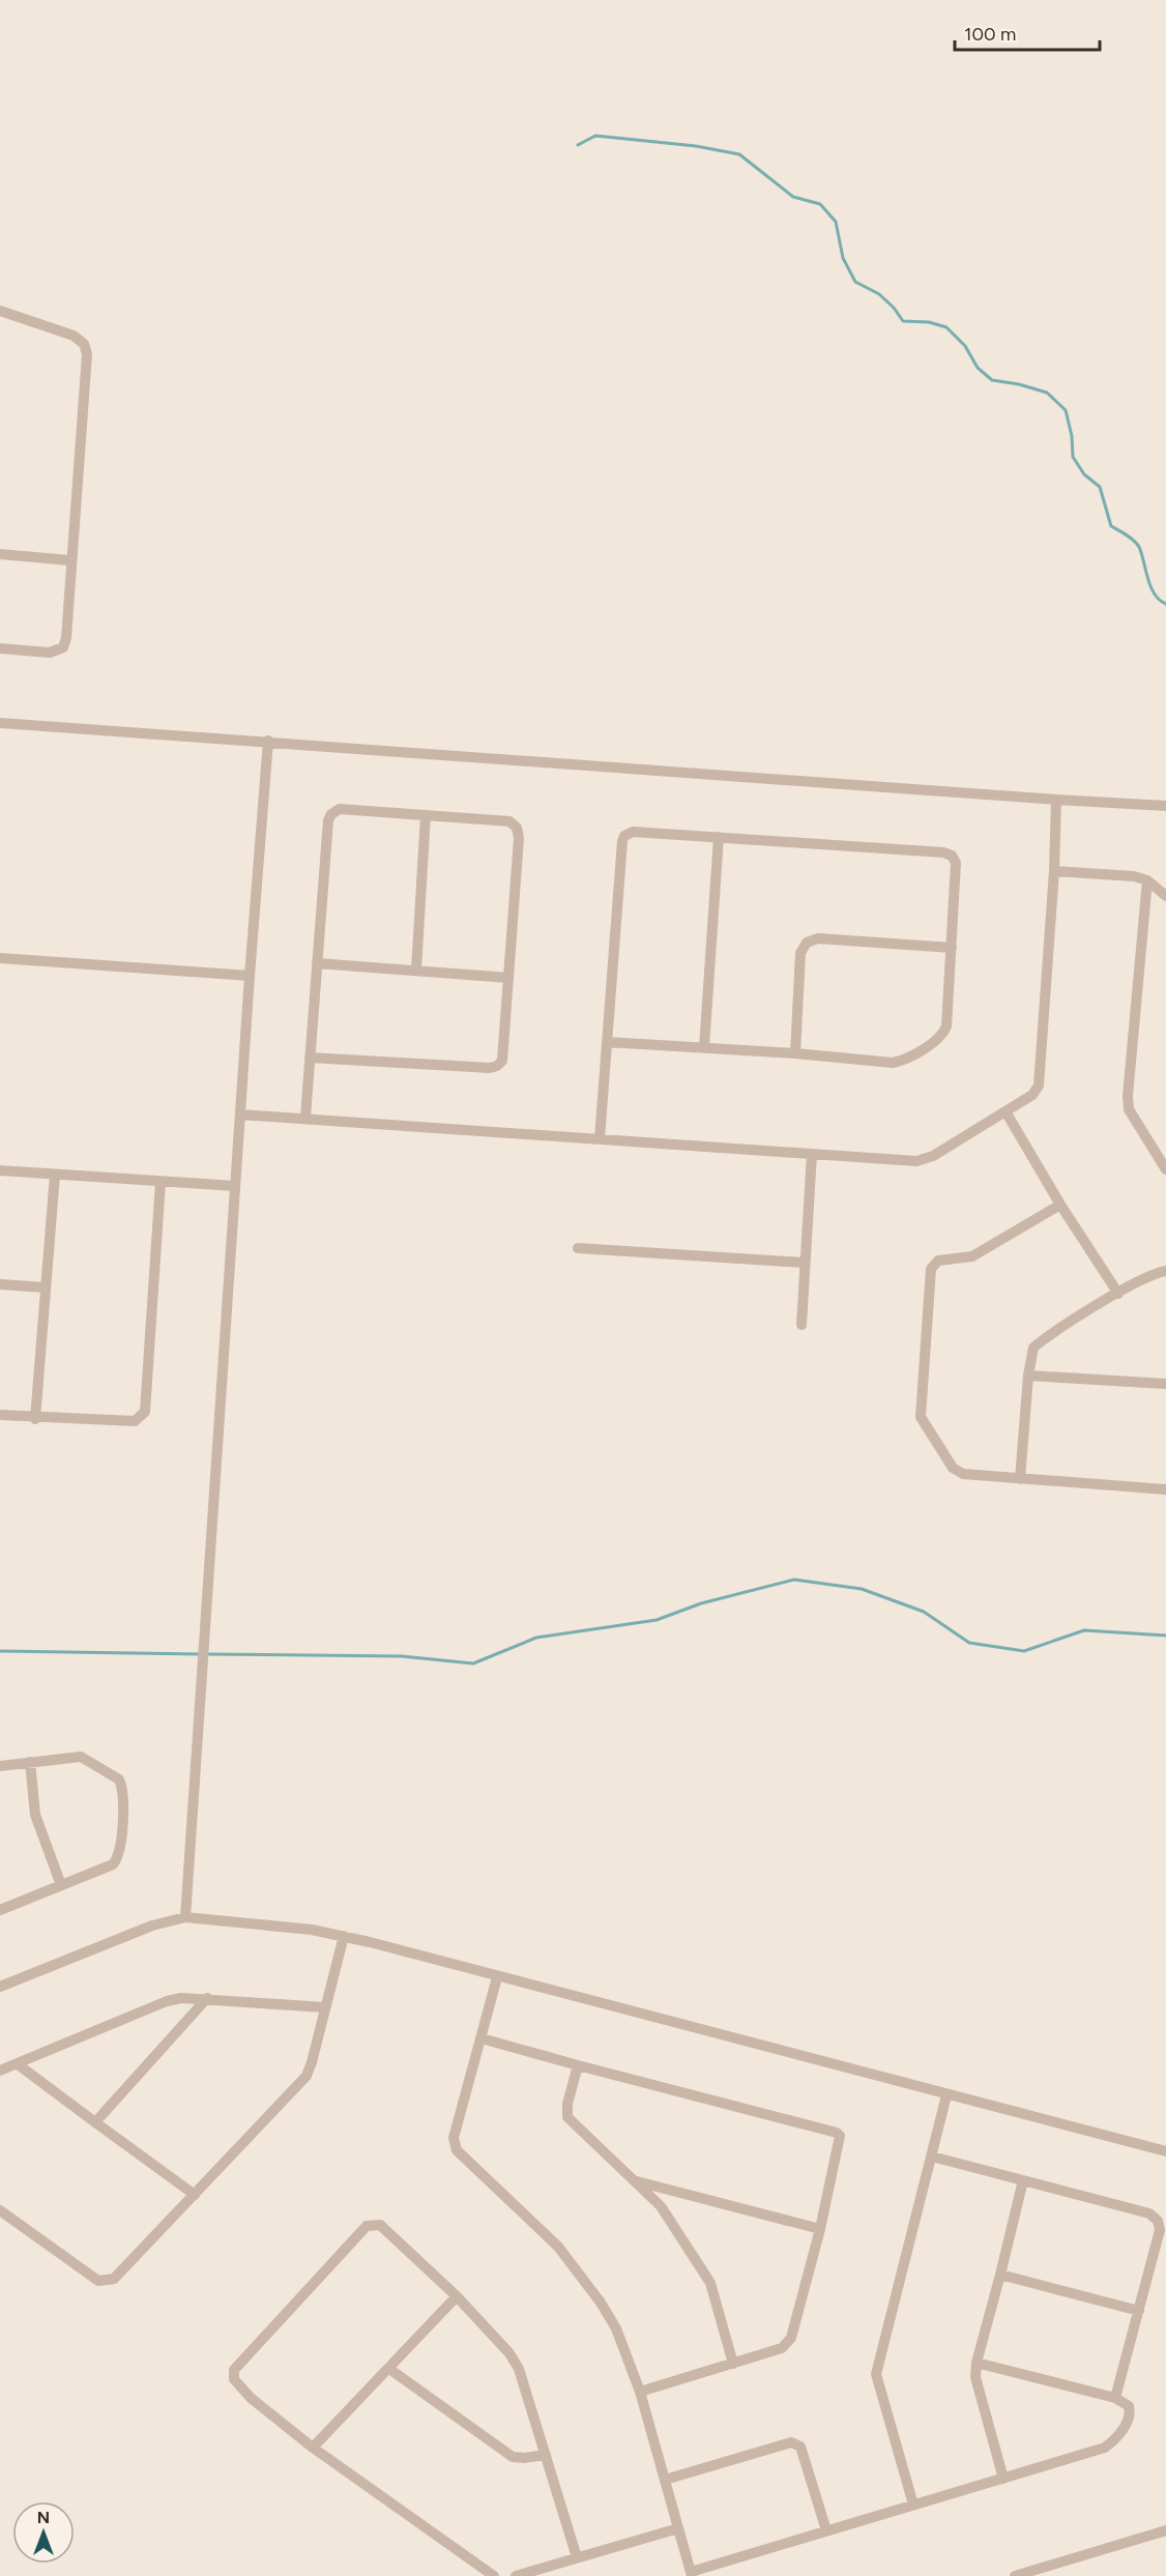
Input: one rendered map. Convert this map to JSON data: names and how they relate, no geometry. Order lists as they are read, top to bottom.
{
  "scale_bar": "100 m",
  "north": "top"
}
